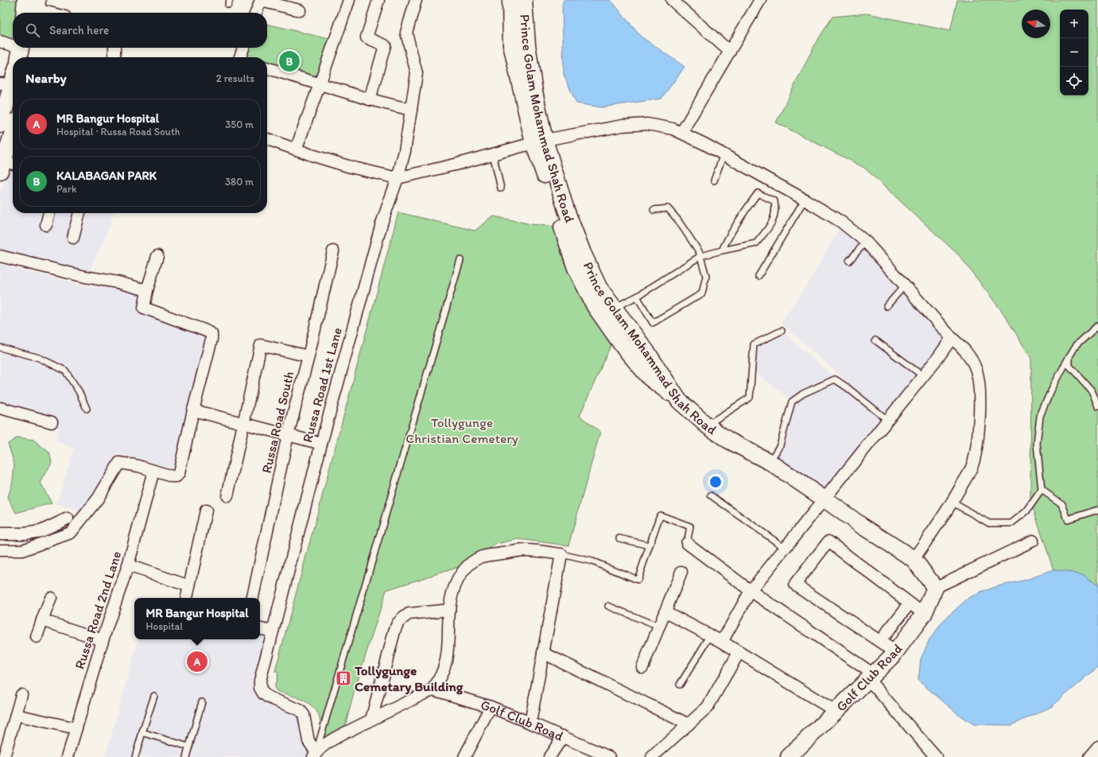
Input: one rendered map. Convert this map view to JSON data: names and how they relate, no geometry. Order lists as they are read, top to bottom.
{
  "streets": {
    "street": [
      "Prince Golam Mohammad Shah Road",
      "Russa Road 1st Lane",
      "Russa Road South",
      "Russa Road 2nd Lane",
      "Golf Club Road"
    ]
  },
  "crossings": [
    ["Prince Golam Mohammad Shah Road", "Golf Club Road"]
  ],
  "parks": ["Tollygunge Christian Cemetery"],
  "places": {
    "building": ["Tollygunge Cemetary Building"]
  },
  "north": "left",
  "page": {
    "map_buttons": ["+", "−"],
    "search": "Search here",
    "pins": ["B", "A"],
    "heading": ["Nearby", "2 results"],
    "list": [
      {
        "mark": "A",
        "name": "MR Bangur Hospital",
        "note": "Hospital · Russa Road South",
        "value": "350 m"
      },
      {
        "mark": "B",
        "name": "KALABAGAN PARK",
        "note": "Park",
        "value": "380 m"
      }
    ],
    "popup": ["MR Bangur Hospital", "Hospital"]
  }
}
